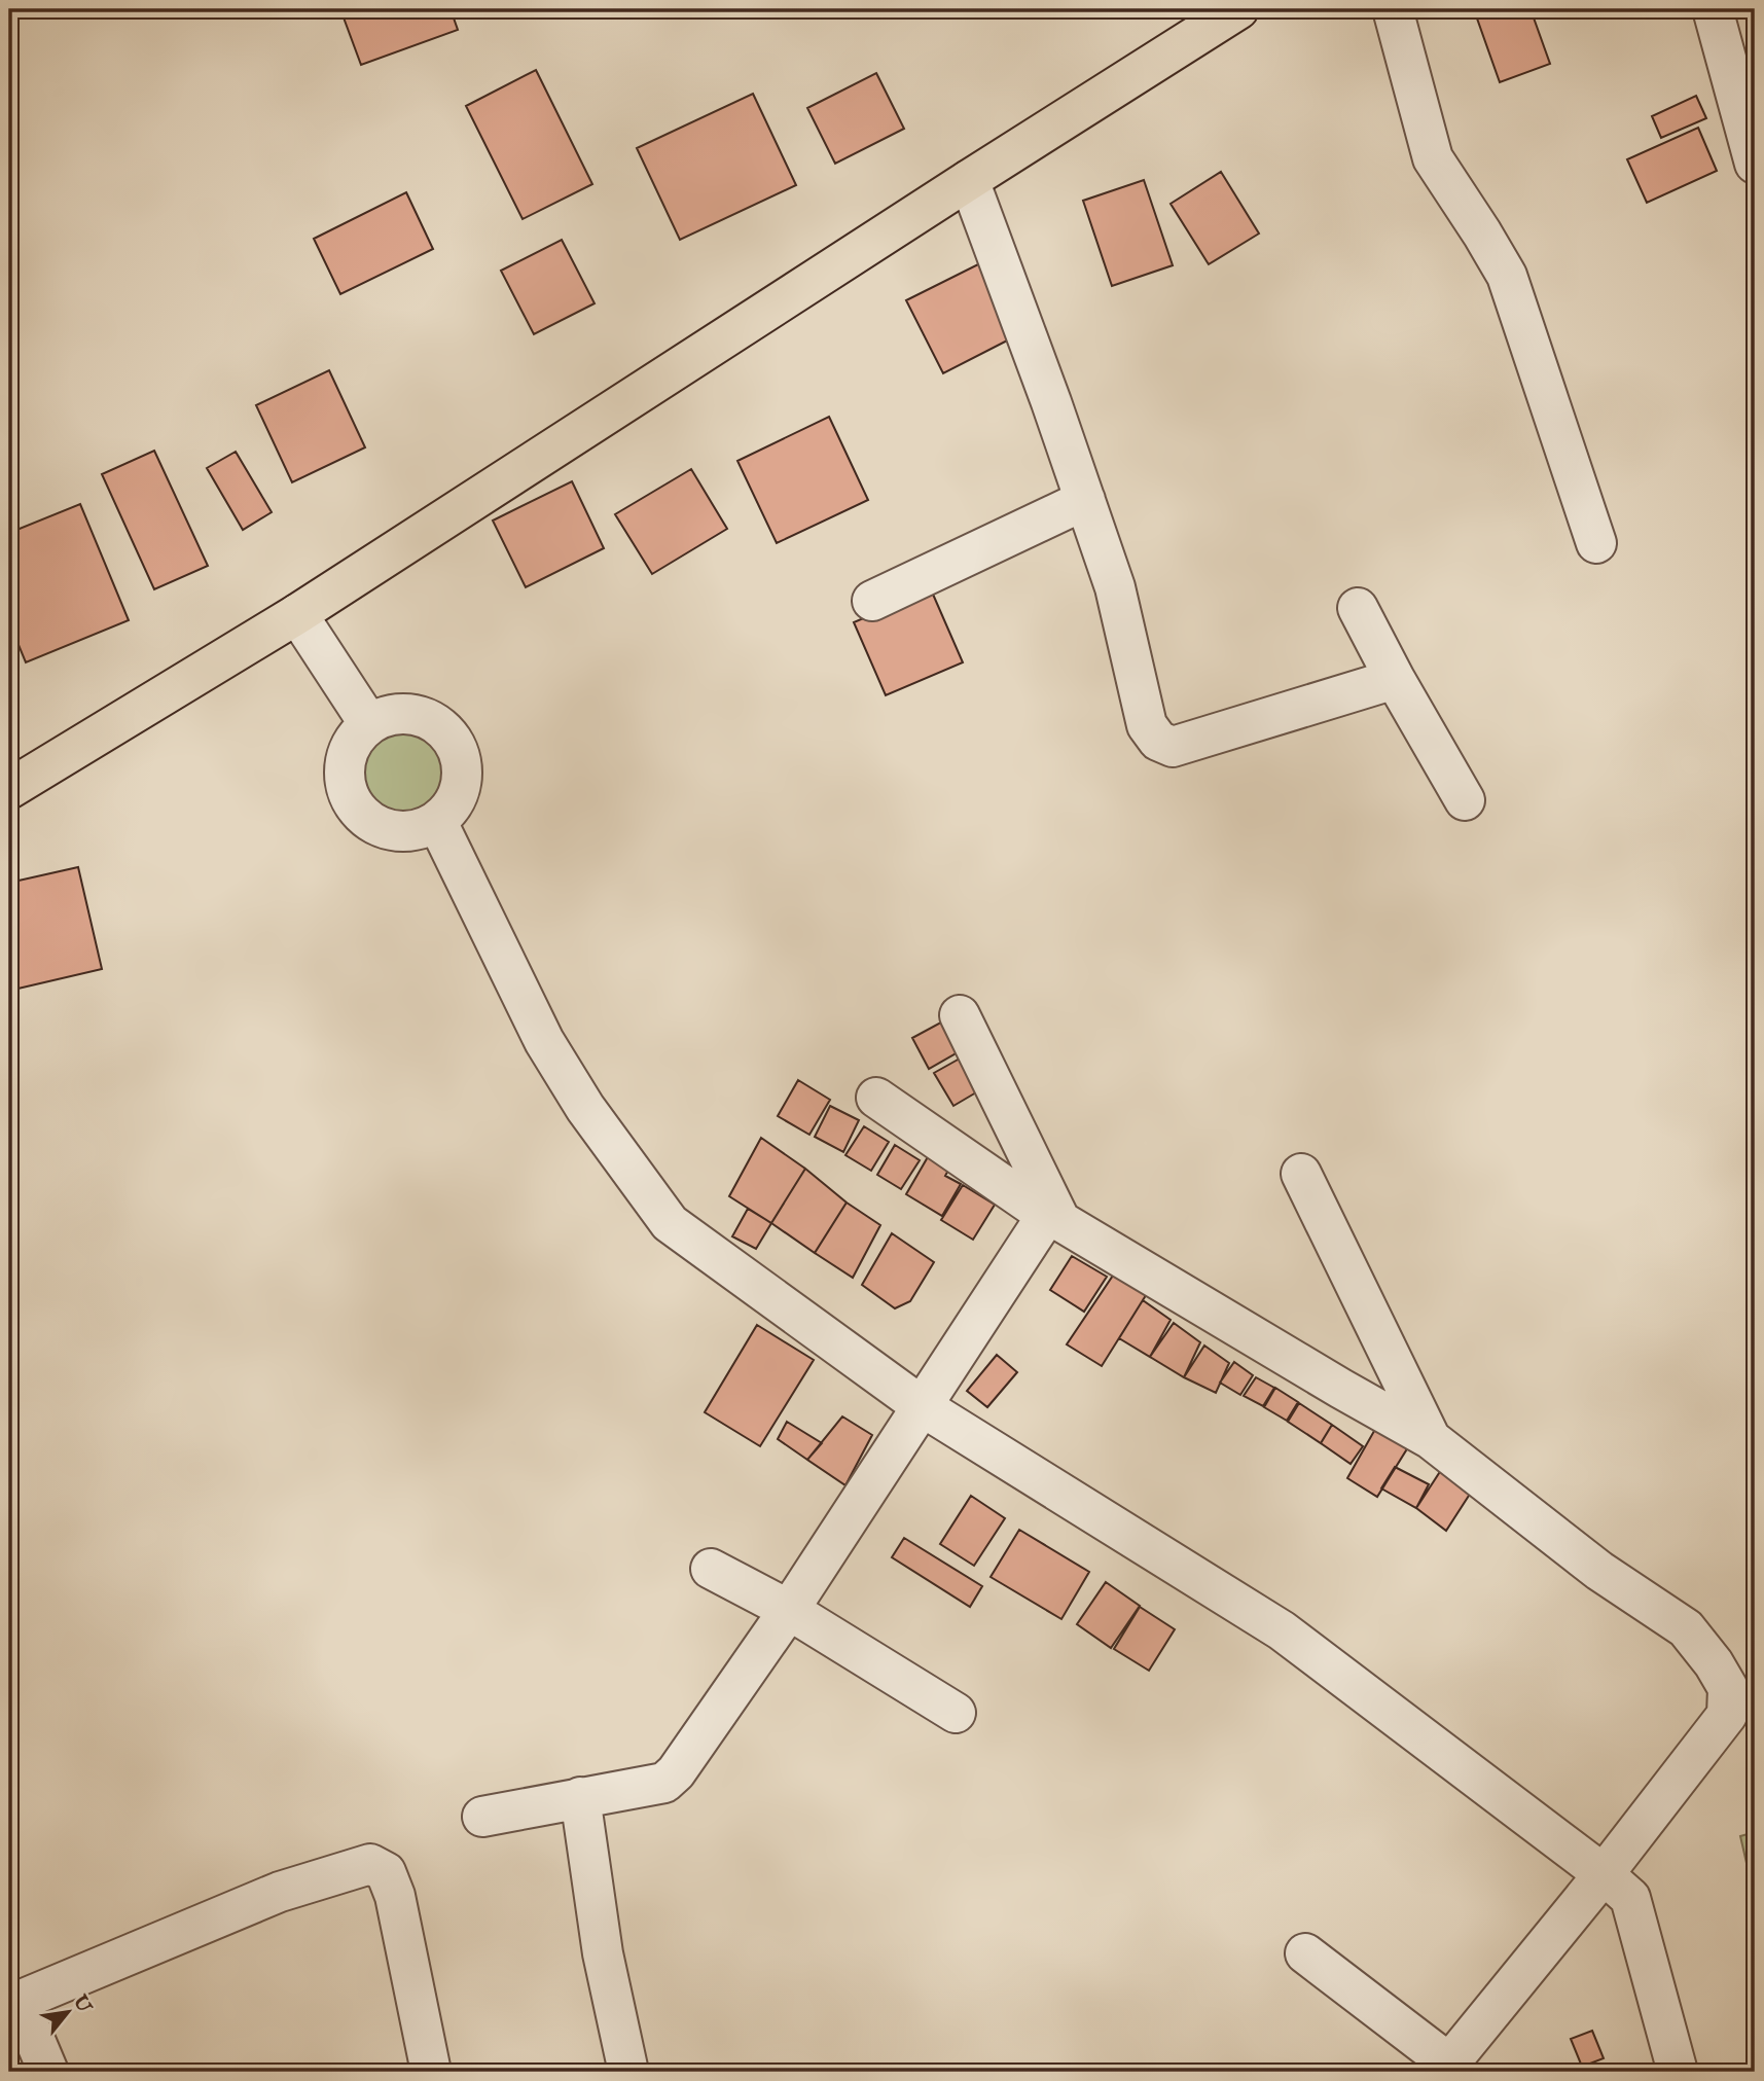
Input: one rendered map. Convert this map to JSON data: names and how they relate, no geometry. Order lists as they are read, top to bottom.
{
  "north": "top right"
}
